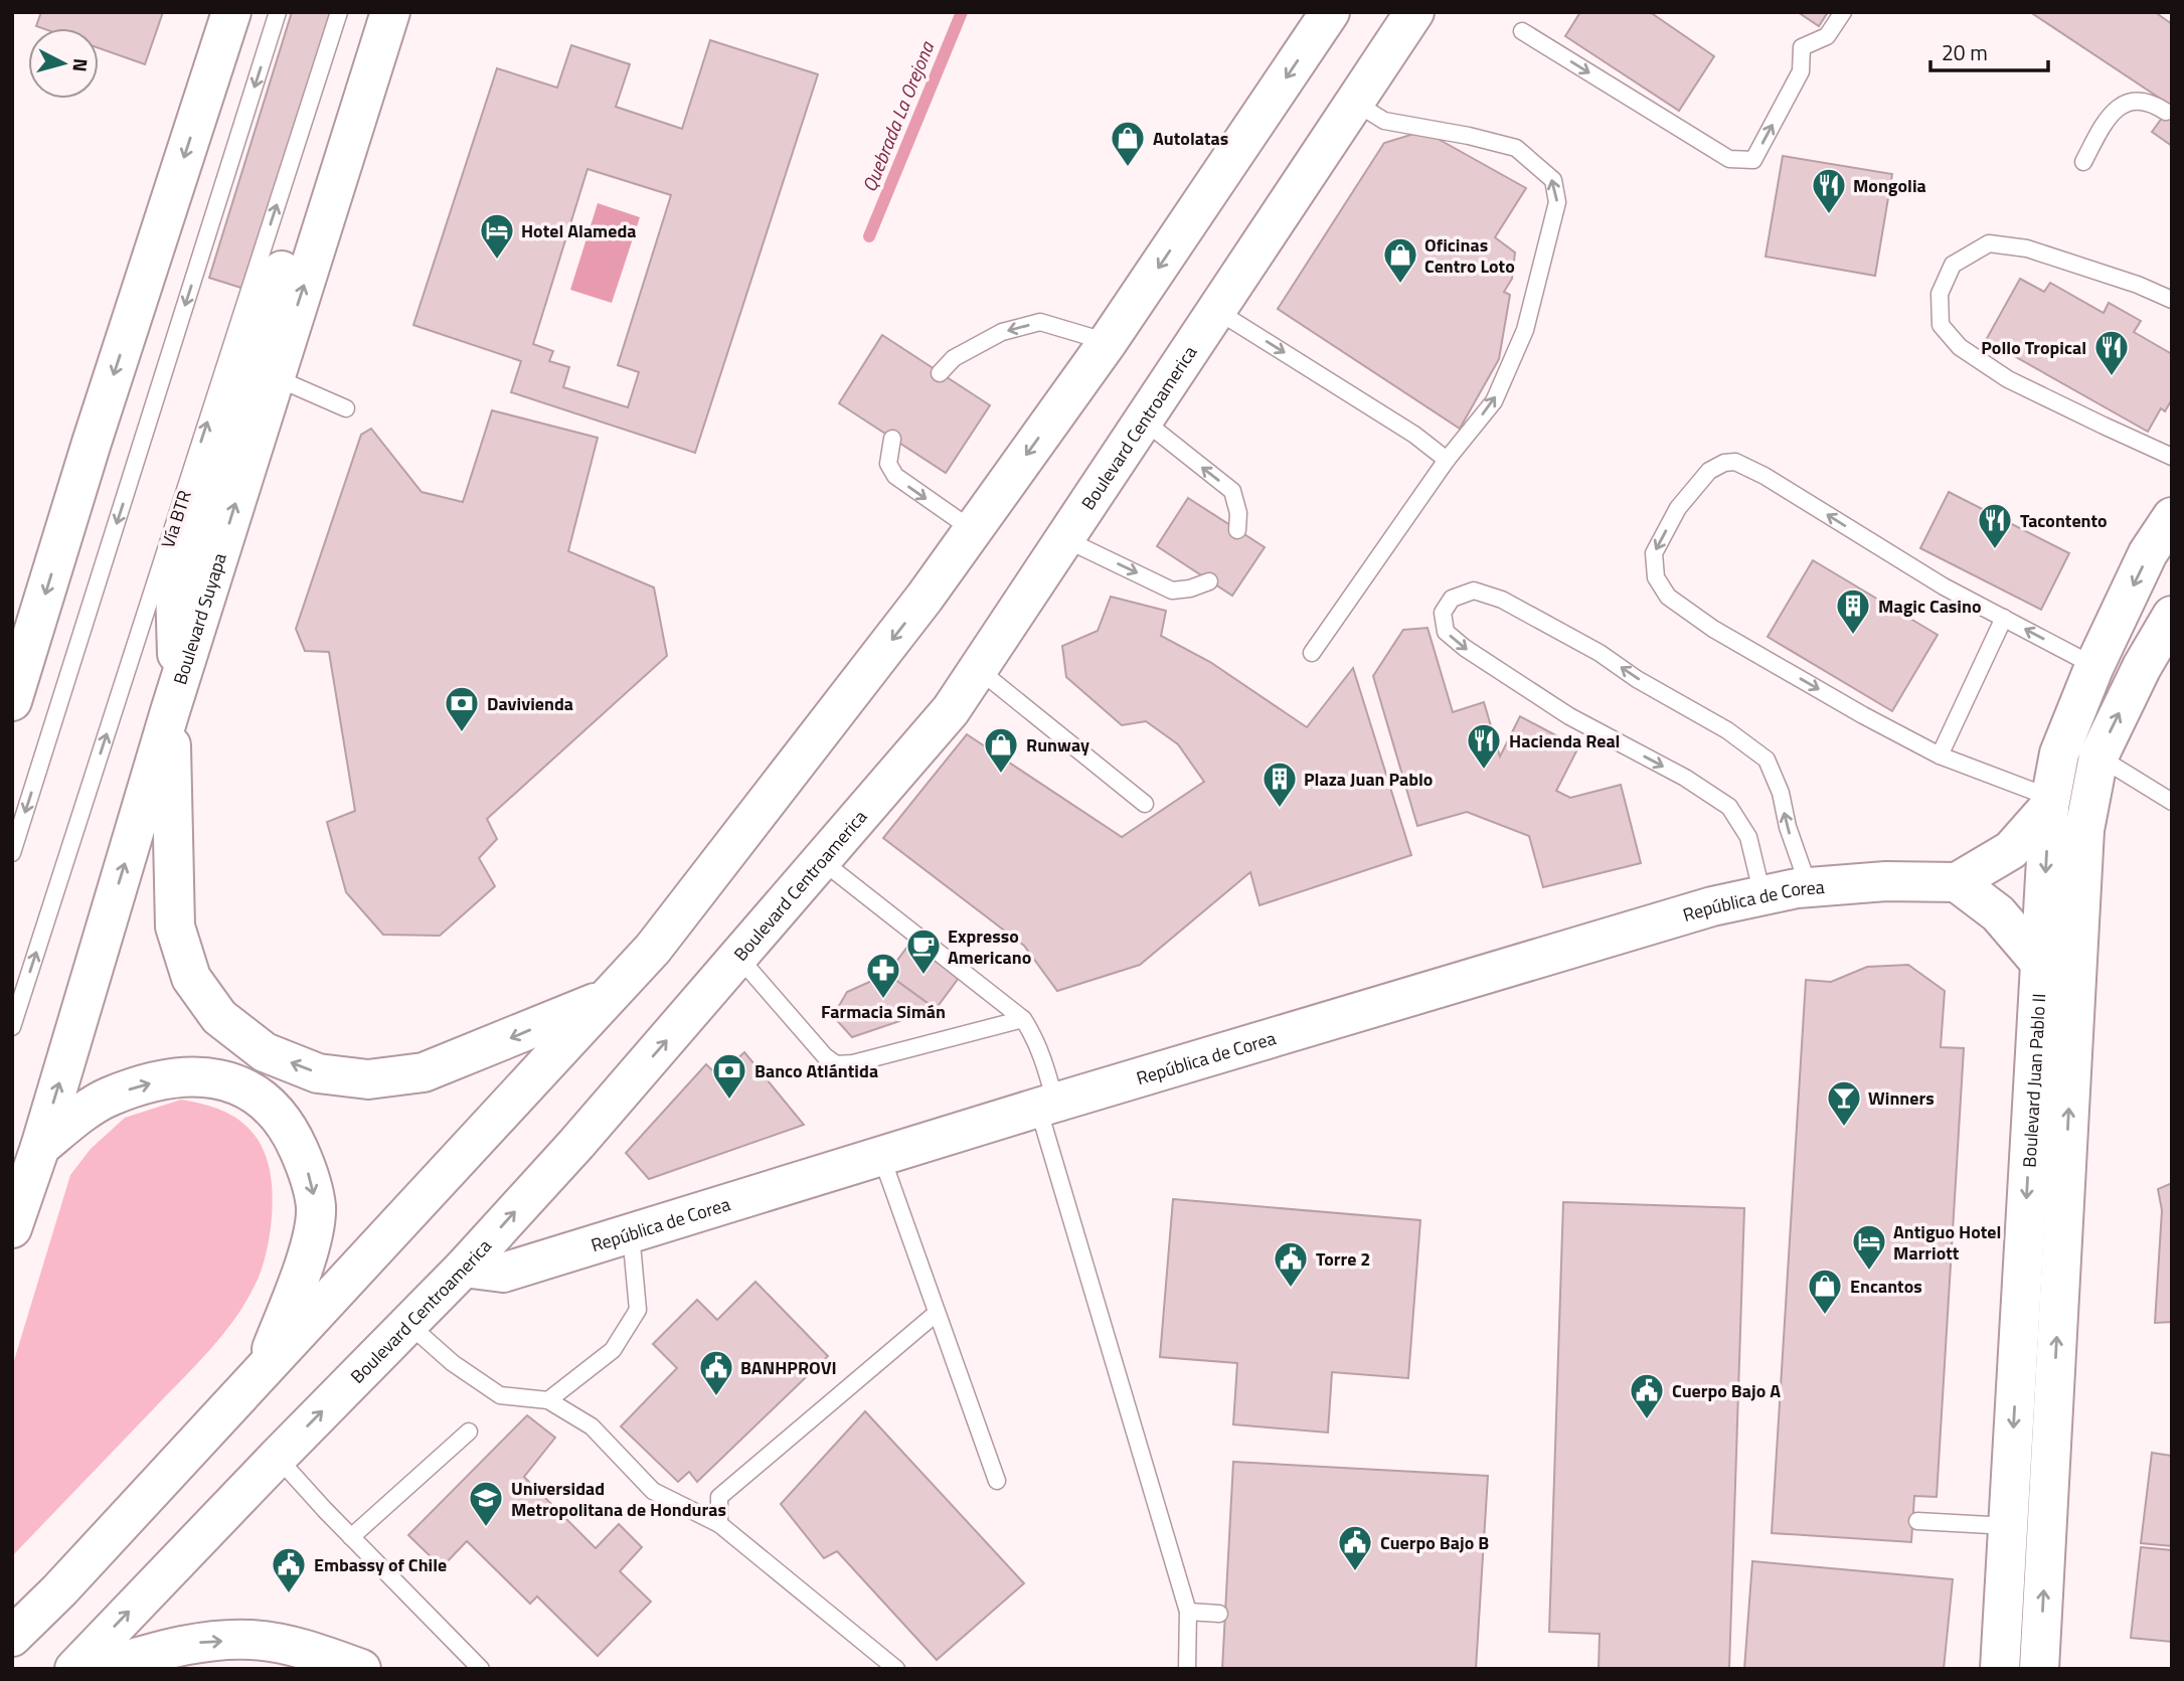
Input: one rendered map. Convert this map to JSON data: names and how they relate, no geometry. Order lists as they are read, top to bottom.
{
  "streets": {
    "main road": [
      "Boulevard Centroamerica",
      "Boulevard Suyapa",
      "República de Corea",
      "Boulevard Juan Pablo II"
    ],
    "lane": ["Vía BTR"]
  },
  "crossings": [
    ["Boulevard Centroamerica", "República de Corea"]
  ],
  "water": ["Quebrada La Orejona"],
  "places": {
    "shop": [
      "Autolatas",
      "Oficinas Centro Loto",
      "Runway",
      "Encantos"
    ],
    "restaurant": [
      "Mongolia",
      "Pollo Tropical",
      "Tacontento",
      "Hacienda Real"
    ],
    "hotel": ["Hotel Alameda", "Antiguo Hotel Marriott"],
    "building": ["Magic Casino", "Plaza Juan Pablo"],
    "bank": ["Davivienda", "Banco Atlántida"],
    "cafe": ["Expresso Americano"],
    "pharmacy": ["Farmacia Simán"],
    "bar": ["Winners"],
    "public building": [
      "Torre 2",
      "BANHPROVI",
      "Cuerpo Bajo A",
      "Cuerpo Bajo B",
      "Embassy of Chile"
    ],
    "school or university": ["Universidad Metropolitana de Honduras"]
  },
  "scale_bar": "20 m",
  "north": "right"
}
